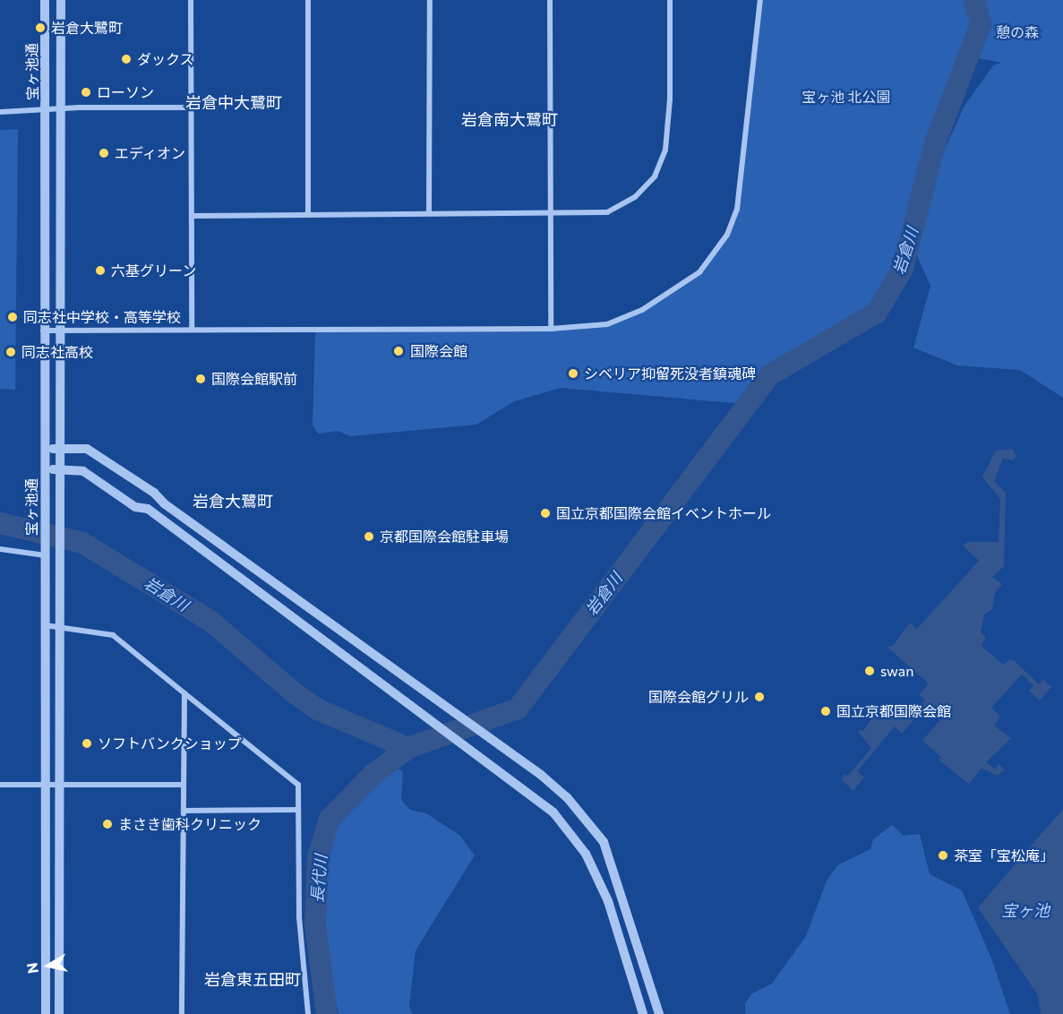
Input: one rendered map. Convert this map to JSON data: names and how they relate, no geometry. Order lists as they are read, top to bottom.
{
  "streets": {
    "street": ["宝ヶ池通"]
  },
  "districts": [
    "岩倉中大鷺町",
    "岩倉南大鷺町",
    "岩倉大鷺町",
    "岩倉東五田町"
  ],
  "water": ["岩倉川", "長代川", "宝ヶ池"],
  "parks": ["憩の森", "宝ヶ池 北公園"],
  "places": [
    "岩倉大鷺町",
    "ダックス",
    "ローソン",
    "エディオン",
    "六基グリーン",
    "同志社中学校・高等学校",
    "国際会館",
    "同志社高校",
    "シベリア抑留死没者鎮魂碑",
    "国際会館駅前",
    "国立京都国際会館イベントホール",
    "京都国際会館駐車場",
    "swan",
    "国際会館グリル",
    "国立京都国際会館",
    "ソフトバンクショップ",
    "まさき歯科クリニック",
    "茶室「宝松庵」"
  ],
  "north": "left"
}
